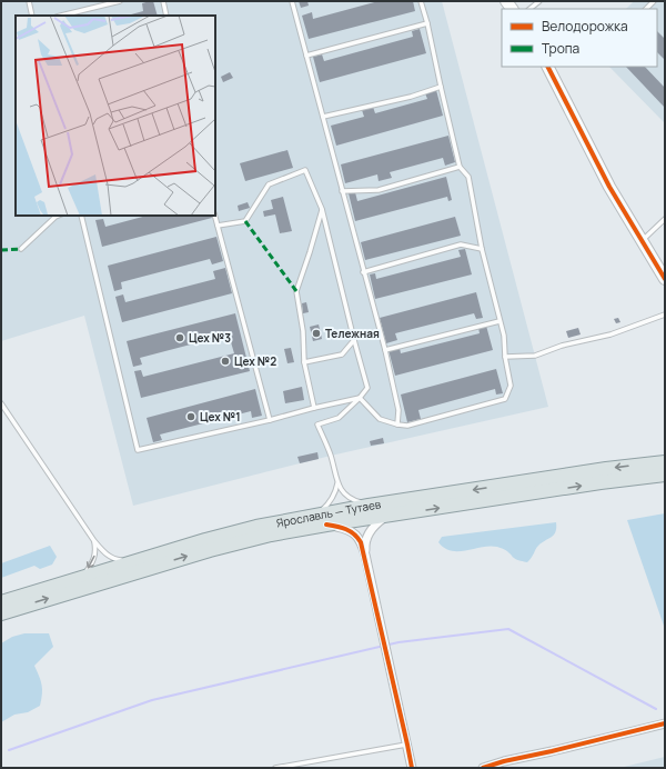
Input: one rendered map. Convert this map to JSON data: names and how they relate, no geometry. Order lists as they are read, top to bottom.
{
  "streets": {
    "main road": ["Ярославль — Тутаев"]
  },
  "places": [
    "Тележная",
    "Цех №3",
    "Цех №2",
    "Цех №1"
  ],
  "legend": ["Велодорожка", "Тропа"]
}
